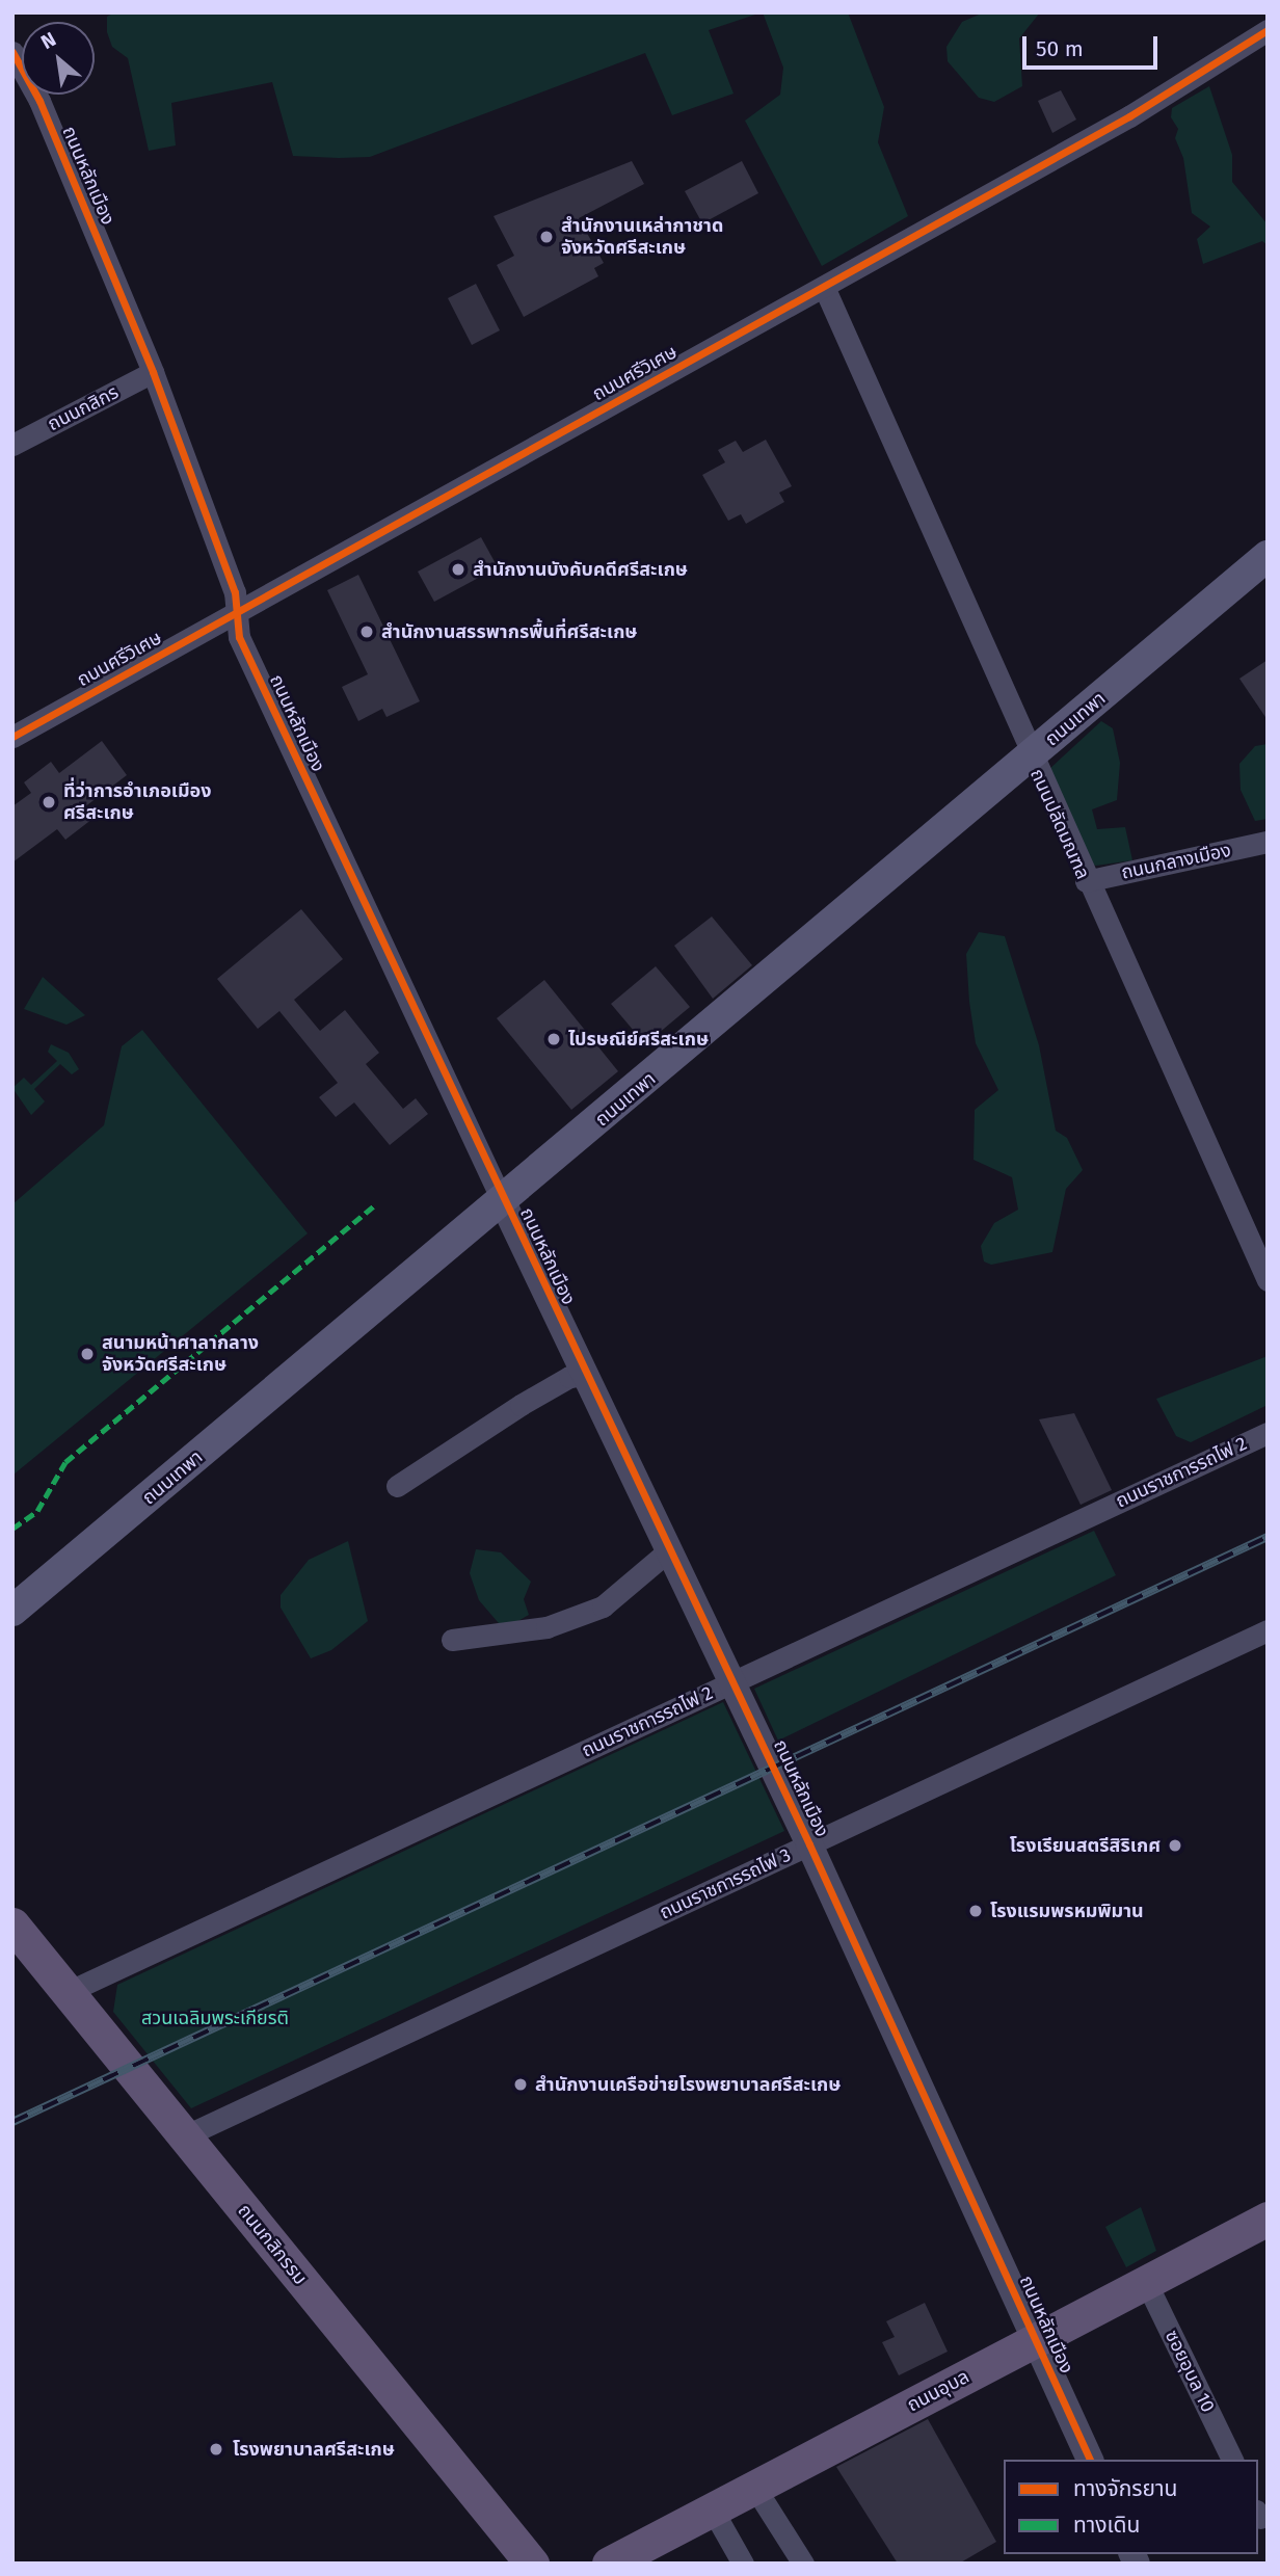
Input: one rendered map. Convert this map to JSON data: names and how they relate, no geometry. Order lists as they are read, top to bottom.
{
  "streets": {
    "main road": ["ถนนเทพา", "ถนนกสิกรรม", "ถนนอุบล"],
    "street": [
      "ถนนหลักเมือง",
      "ถนนศรีวิเศษ",
      "ถนนกสิกร",
      "ถนนปลัดมณฑล",
      "ถนนกลางเมือง",
      "ถนนราชการรถไฟ 2",
      "ถนนราชการรถไฟ 3",
      "ซอยอุบล 10"
    ]
  },
  "crossings": [
    ["ถนนหลักเมือง", "ถนนศรีวิเศษ"],
    ["ถนนหลักเมือง", "ถนนกสิกร"],
    ["ถนนหลักเมือง", "ถนนเทพา"],
    ["ถนนหลักเมือง", "ถนนราชการรถไฟ 2"],
    ["ถนนหลักเมือง", "ถนนราชการรถไฟ 3"],
    ["ถนนหลักเมือง", "ถนนอุบล"],
    ["ถนนศรีวิเศษ", "ถนนปลัดมณฑล"],
    ["ถนนเทพา", "ถนนปลัดมณฑล"],
    ["ถนนปลัดมณฑล", "ถนนกลางเมือง"],
    ["ถนนราชการรถไฟ 2", "ถนนกสิกรรม"],
    ["ถนนราชการรถไฟ 3", "ถนนกสิกรรม"],
    ["ซอยอุบล 10", "ถนนอุบล"]
  ],
  "parks": ["สวนเฉลิมพระเกียรติ"],
  "places": [
    "สำนักงานเหล่ากาชาด จังหวัดศรีสะเกษ",
    "สำนักงานบังคับคดีศรีสะเกษ",
    "สำนักงานสรรพากรพื้นที่ศรีสะเกษ",
    "ที่ว่าการอำเภอเมือง ศรีสะเกษ",
    "ไปรษณีย์ศรีสะเกษ",
    "สนามหน้าศาลากลาง จังหวัดศรีสะเกษ",
    "โรงเรียนสตรีสิริเกศ",
    "โรงแรมพรหมพิมาน",
    "สำนักงานเครือข่ายโรงพยาบาลศรีสะเกษ",
    "โรงพยาบาลศรีสะเกษ"
  ],
  "legend": ["ทางจักรยาน", "ทางเดิน"],
  "scale_bar": "50 m",
  "north": "top left"
}
